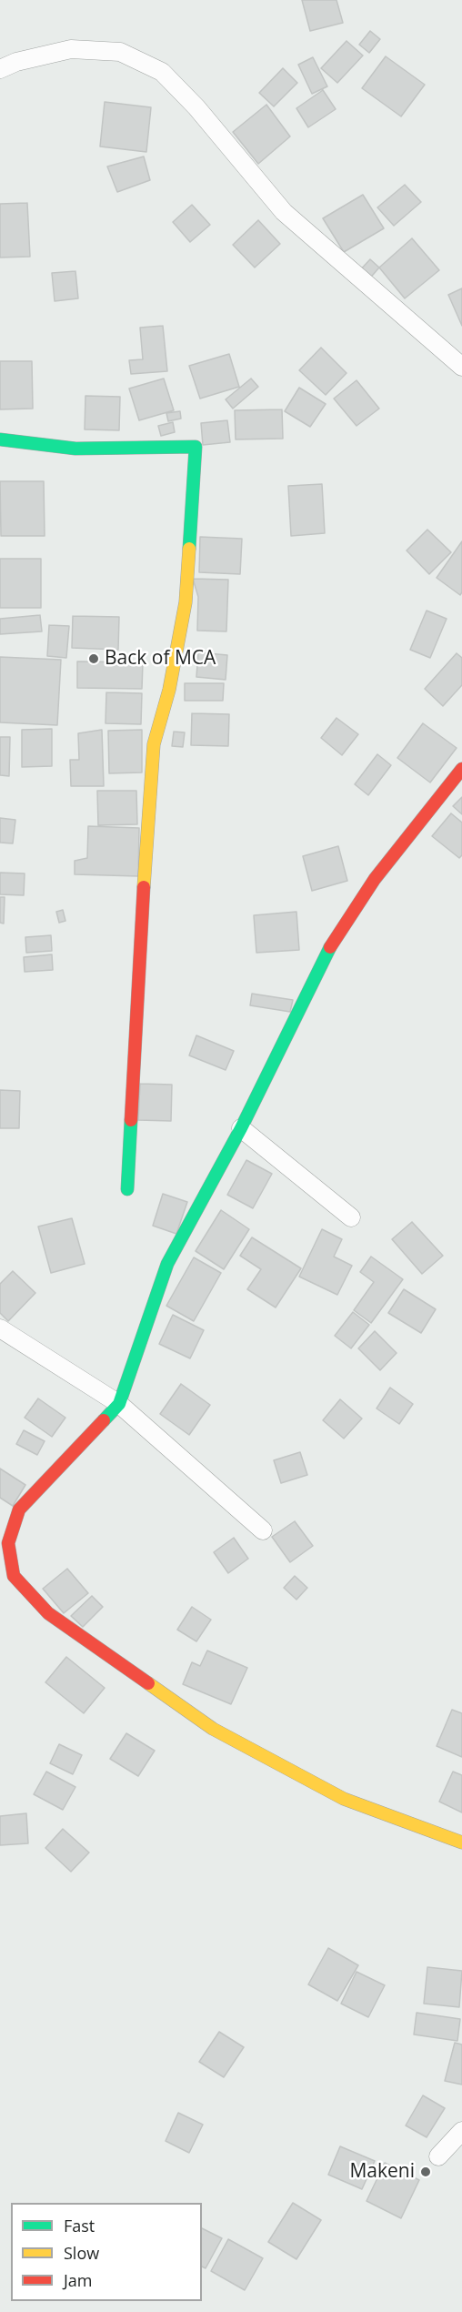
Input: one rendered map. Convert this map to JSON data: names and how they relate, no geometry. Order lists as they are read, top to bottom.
{
  "places": ["Back of MCA", "Makeni"],
  "legend": ["Fast", "Slow", "Jam"]
}
